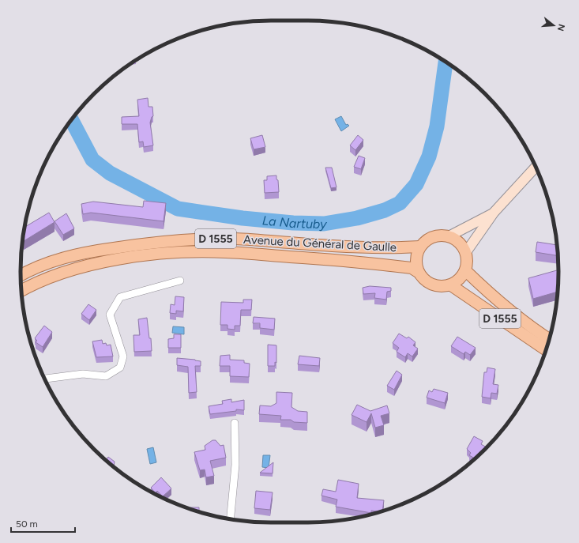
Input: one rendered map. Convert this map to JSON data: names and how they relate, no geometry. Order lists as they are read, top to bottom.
{
  "streets": {
    "main road": ["D 1555", "Avenue du Général de Gaulle"]
  },
  "crossings": [
    ["D 1555", "Avenue du Général de Gaulle"]
  ],
  "water": ["La Nartuby"],
  "scale_bar": "50 m",
  "north": "right"
}
